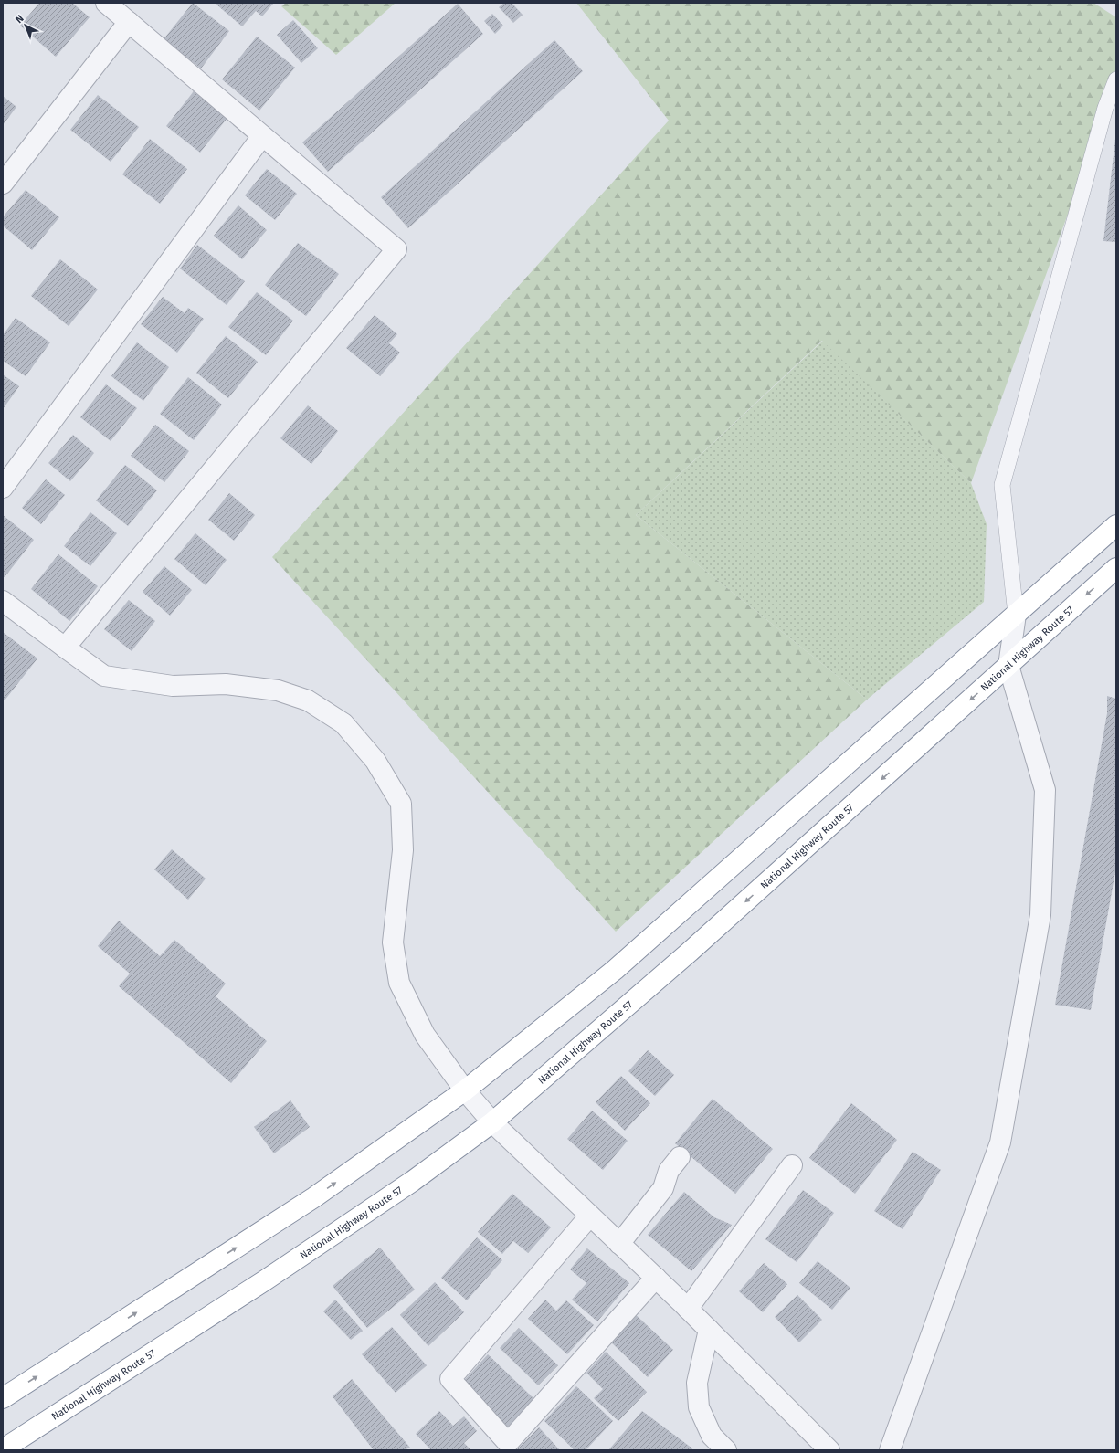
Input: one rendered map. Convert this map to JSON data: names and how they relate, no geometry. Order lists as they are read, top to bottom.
{
  "streets": {
    "highway": ["National Highway Route 57"]
  },
  "north": "top left"
}
